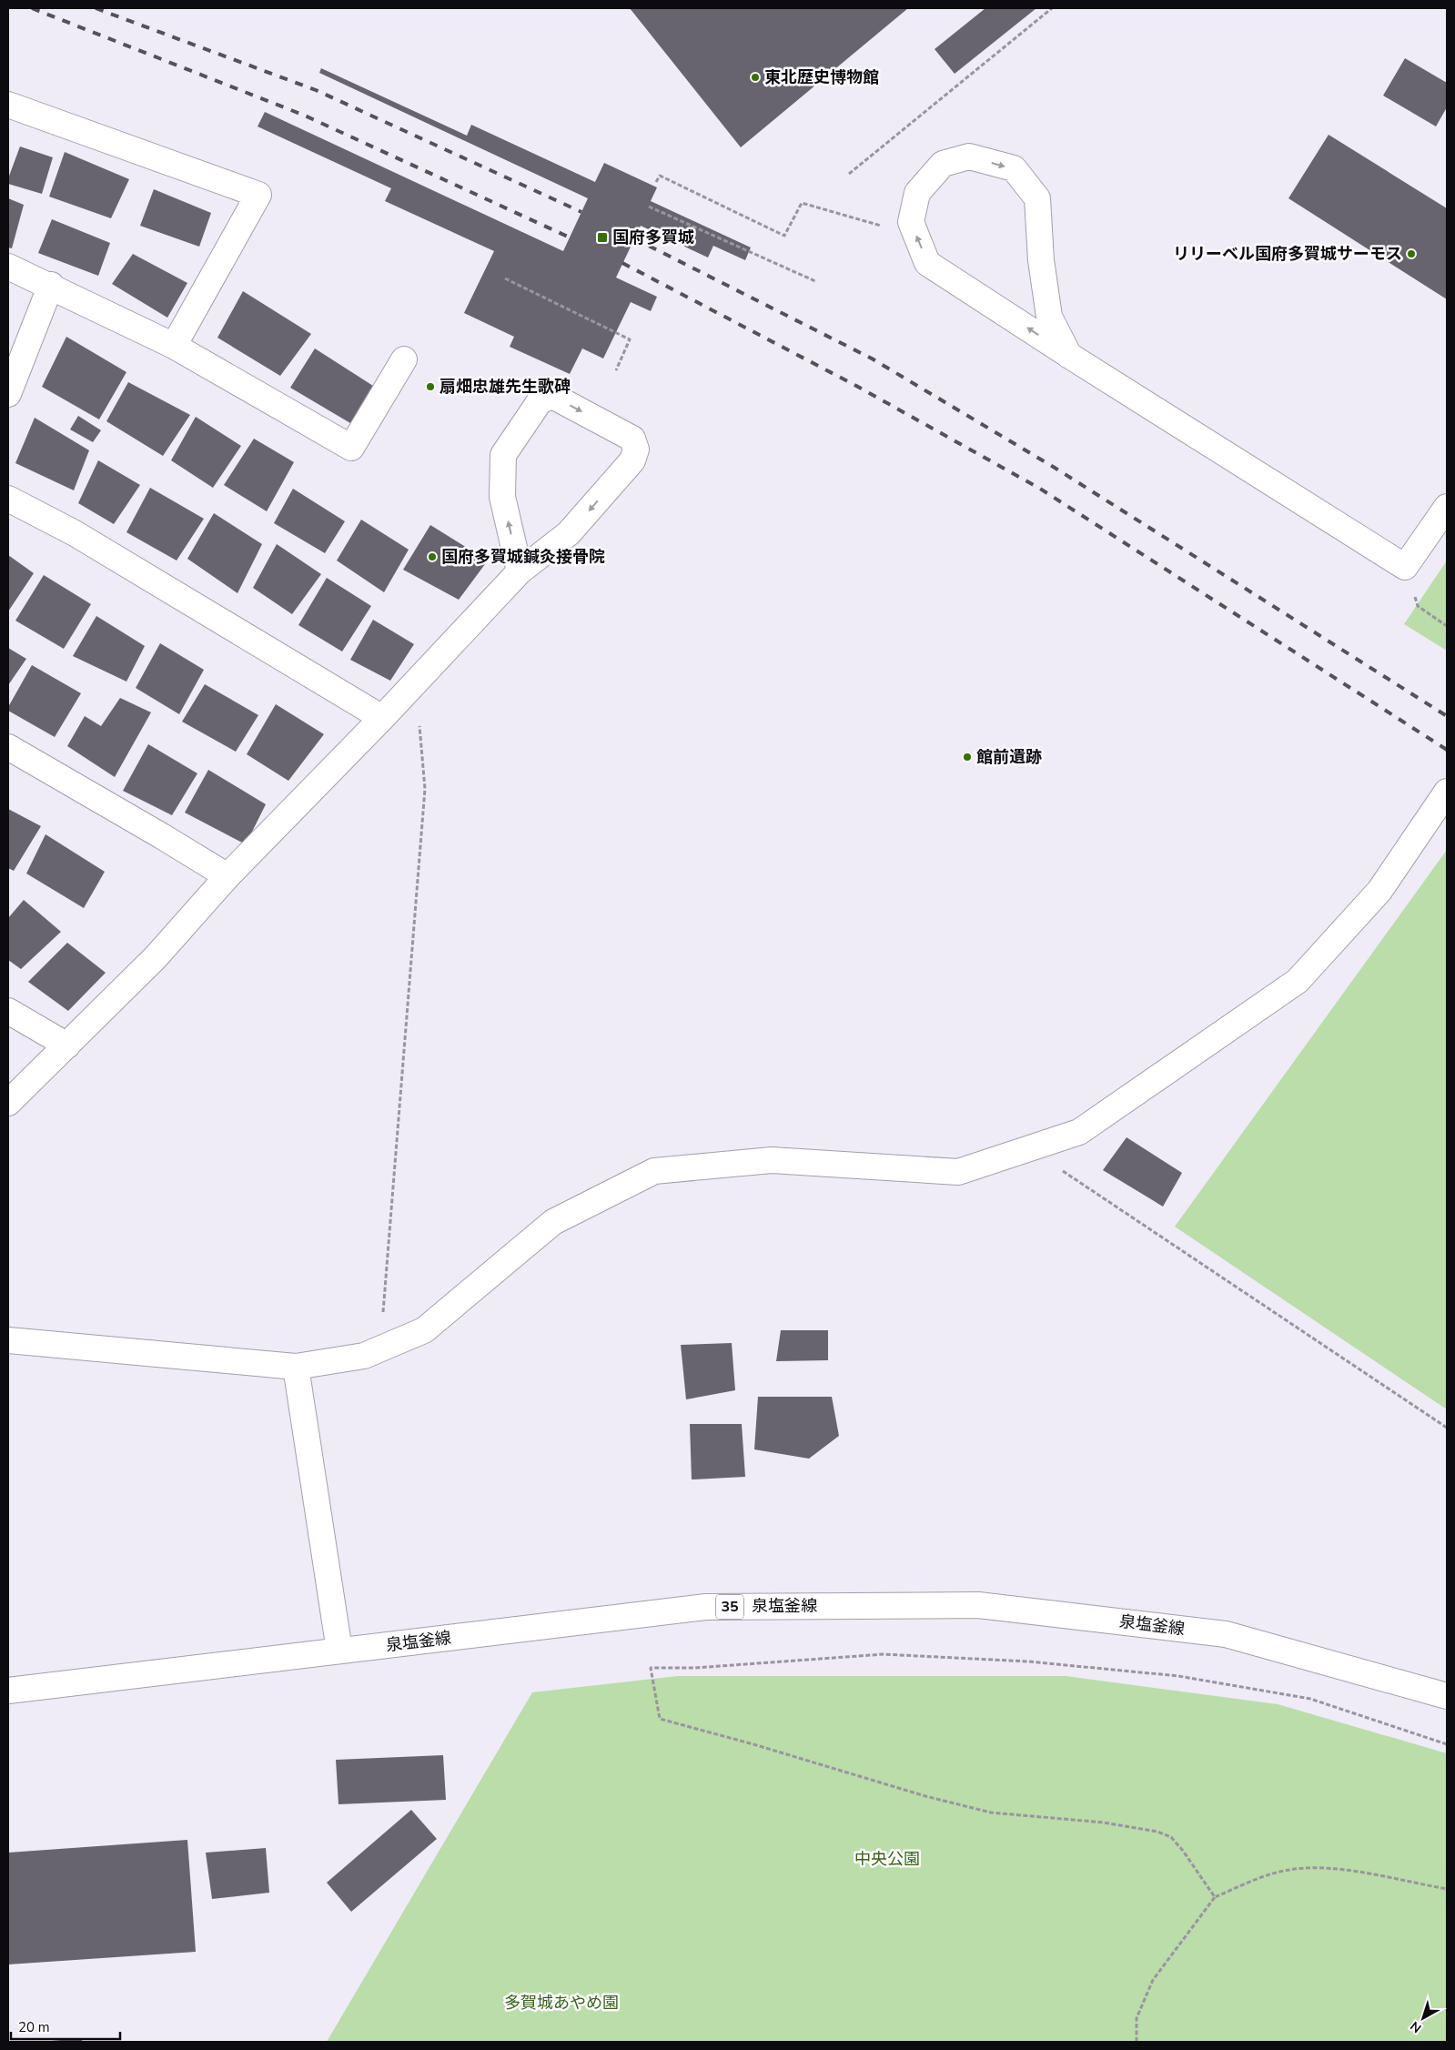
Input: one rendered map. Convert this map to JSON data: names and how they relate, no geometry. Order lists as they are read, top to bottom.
{
  "streets": {
    "street": ["泉塩釜線", "35"]
  },
  "parks": ["中央公園", "多賀城あやめ園"],
  "places": {
    "other": [
      "東北歴史博物館",
      "リリーベル国府多賀城サーモス",
      "扇畑忠雄先生歌碑",
      "国府多賀城鍼灸接骨院",
      "館前遺跡"
    ],
    "transit": ["国府多賀城"]
  },
  "scale_bar": "20 m",
  "north": "bottom left"
}
